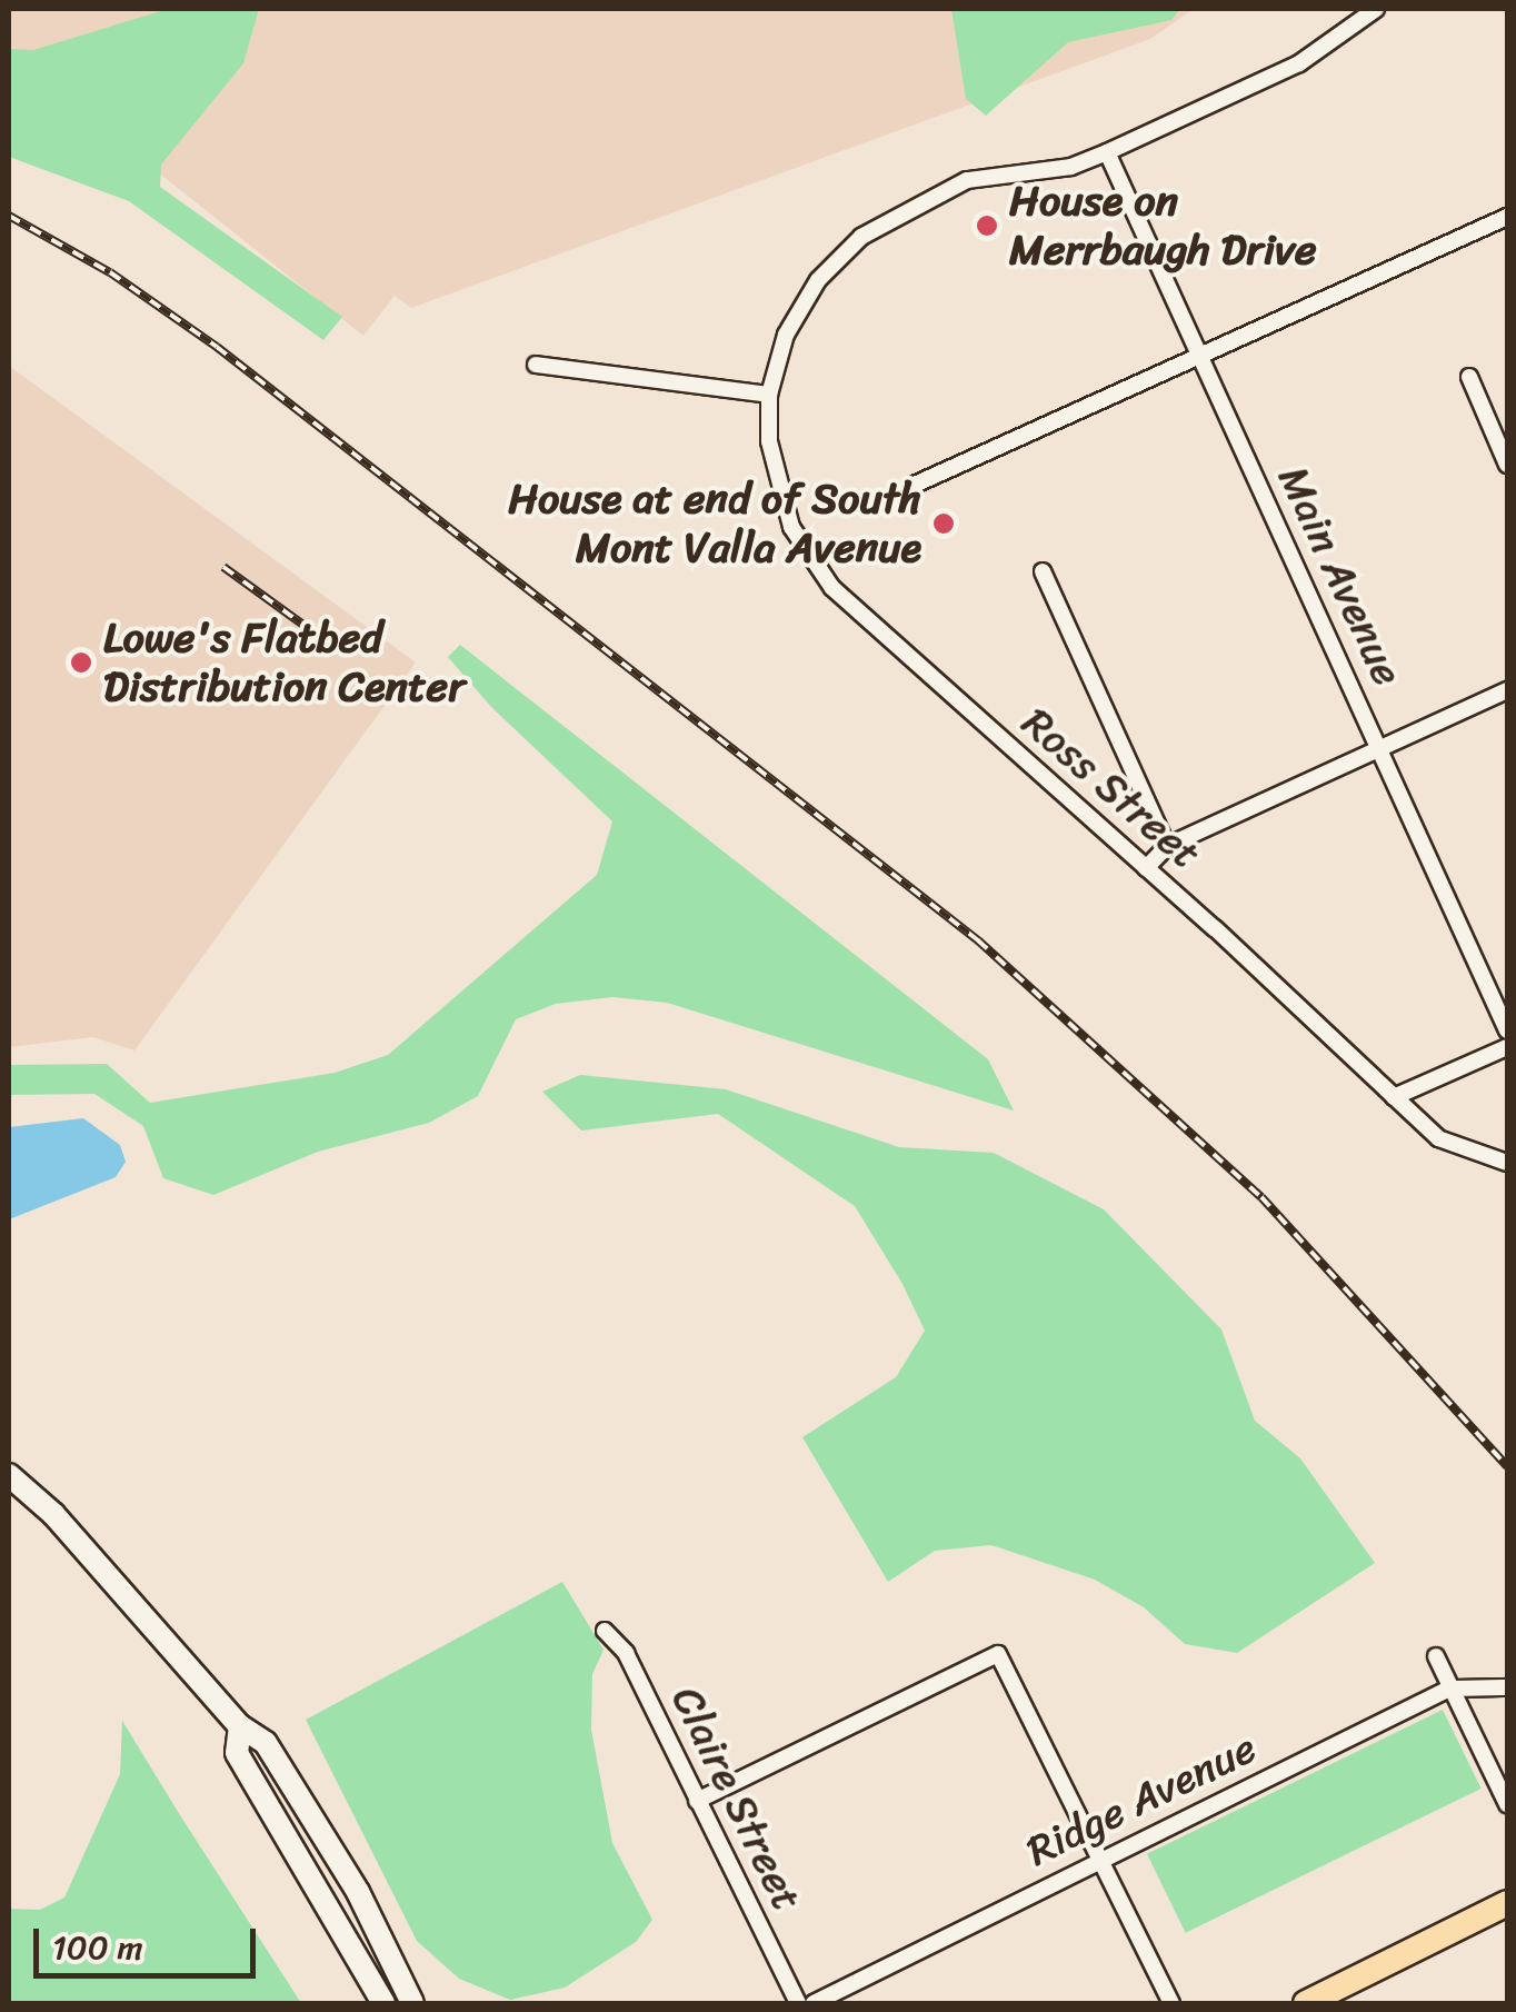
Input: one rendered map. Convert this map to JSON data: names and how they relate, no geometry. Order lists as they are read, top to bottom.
{
  "streets": {
    "street": [
      "Main Avenue",
      "Ross Street",
      "Claire Street",
      "Ridge Avenue"
    ]
  },
  "places": ["House on Merrbaugh Drive", "House at end of South Mont Valla Avenue", "Lowe's Flatbed Distribution Center"],
  "scale_bar": "100 m"
}
